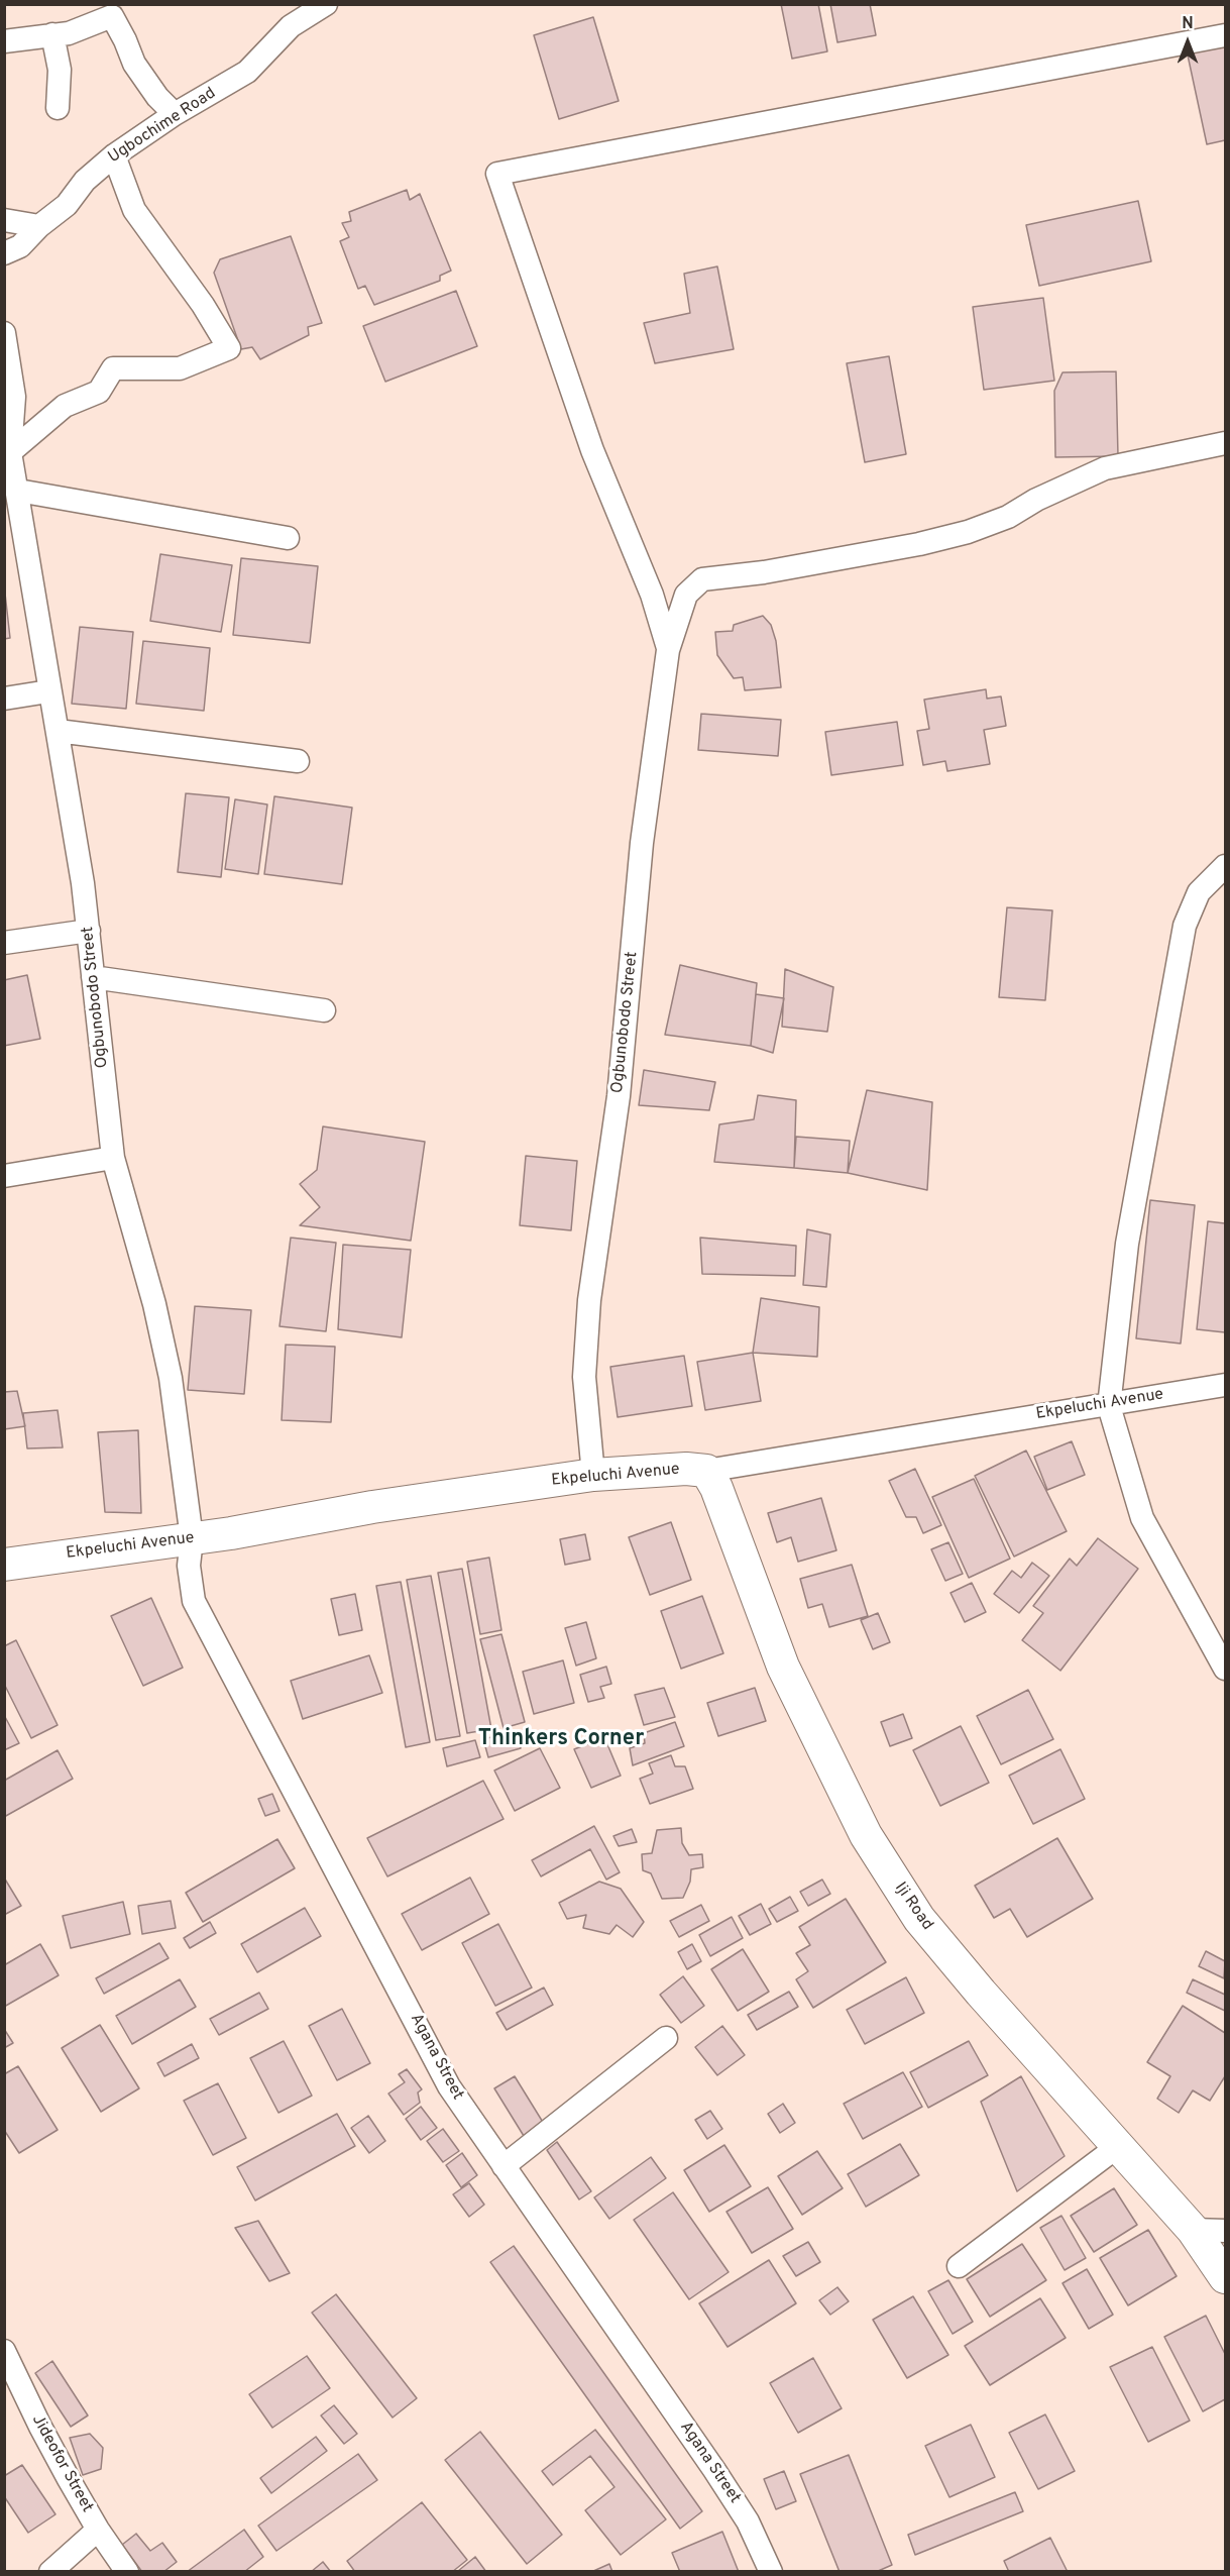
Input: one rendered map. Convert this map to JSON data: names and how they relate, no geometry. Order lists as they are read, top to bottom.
{
  "streets": {
    "street": [
      "Ugbochime Road",
      "Ogbunobodo Street",
      "Ekpeluchi Avenue",
      "Iji Road",
      "Agana Street",
      "Jideofor Street"
    ]
  },
  "crossings": [
    ["Ogbunobodo Street", "Ekpeluchi Avenue"],
    ["Ogbunobodo Street", "Agana Street"],
    ["Ekpeluchi Avenue", "Iji Road"],
    ["Ekpeluchi Avenue", "Agana Street"]
  ],
  "districts": ["Thinkers Corner"],
  "north": "top"
}
